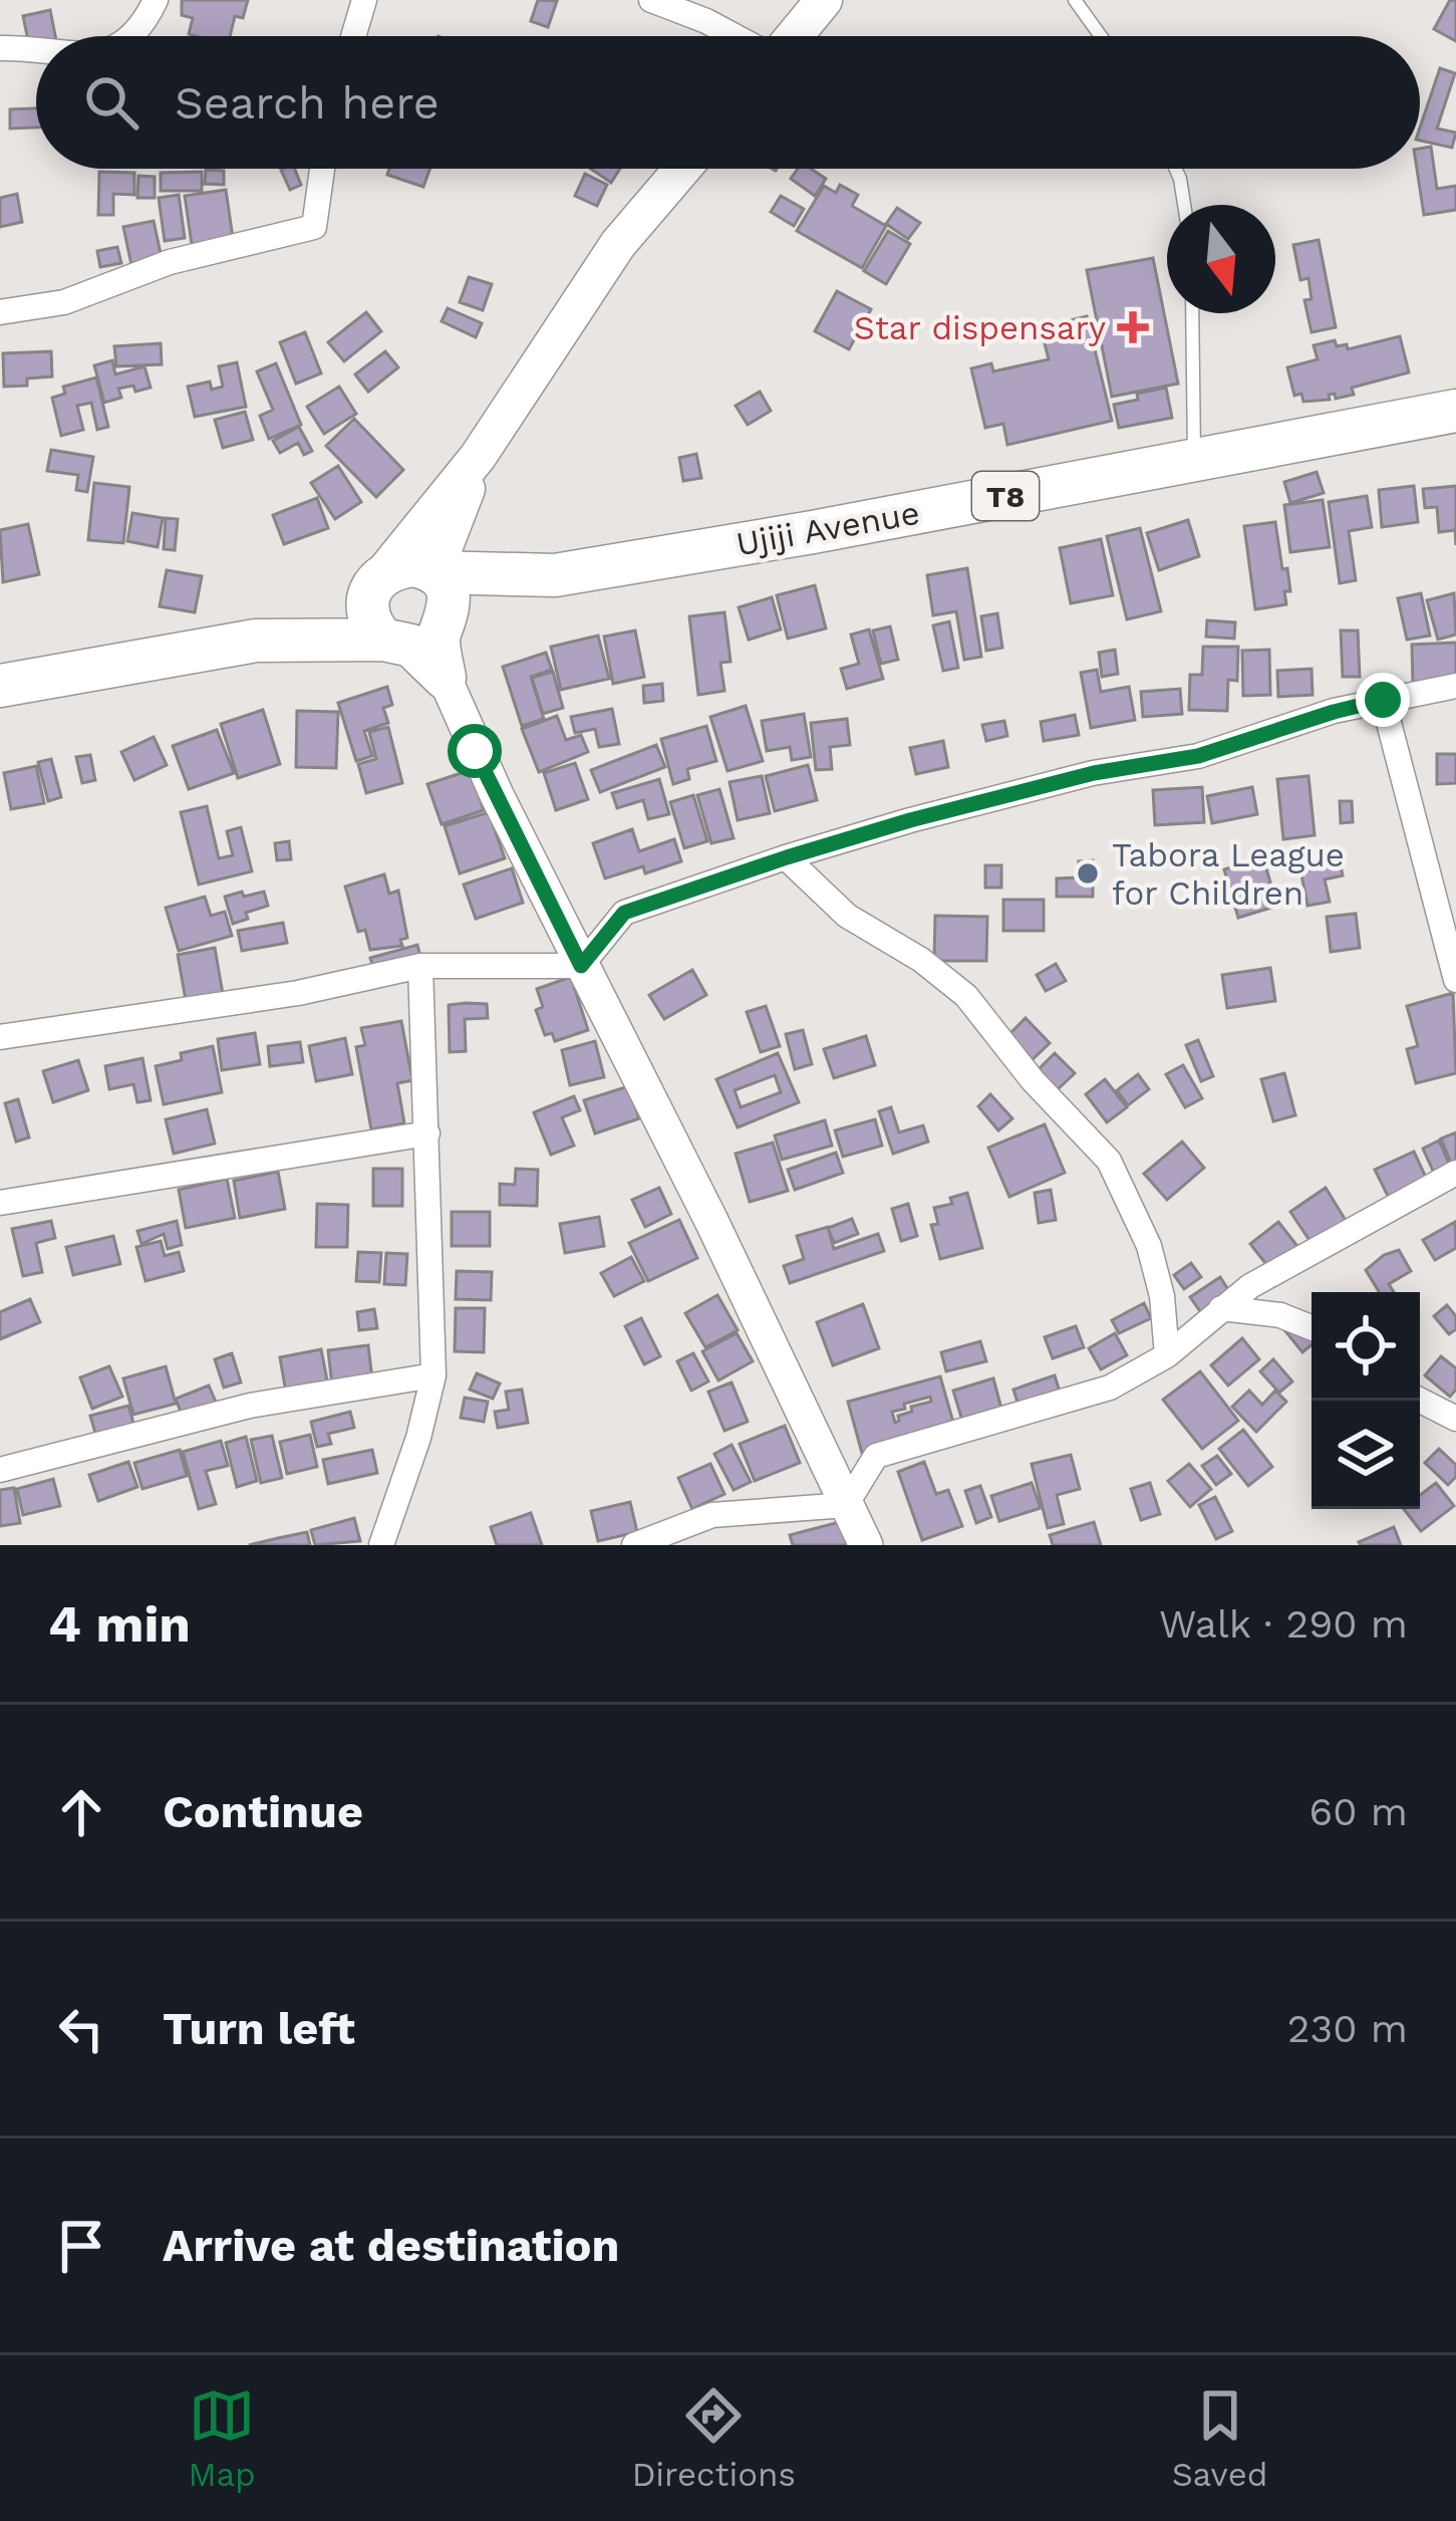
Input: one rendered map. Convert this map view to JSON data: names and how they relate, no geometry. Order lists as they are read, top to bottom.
{
  "streets": {
    "highway": ["T8", "Ujiji Avenue"]
  },
  "crossings": [
    ["T8", "Ujiji Avenue"]
  ],
  "places": {
    "health": ["Star dispensary"],
    "other": ["Tabora League for Children"]
  },
  "north": "bottom",
  "page": {
    "search": "Search here",
    "heading": ["4 min", "Walk · 290 m"],
    "list": [
      ["Continue", "60 m"],
      ["Turn left", "230 m"],
      "Arrive at destination"
    ],
    "nav": ["Map", "Directions", "Saved"]
  }
}
